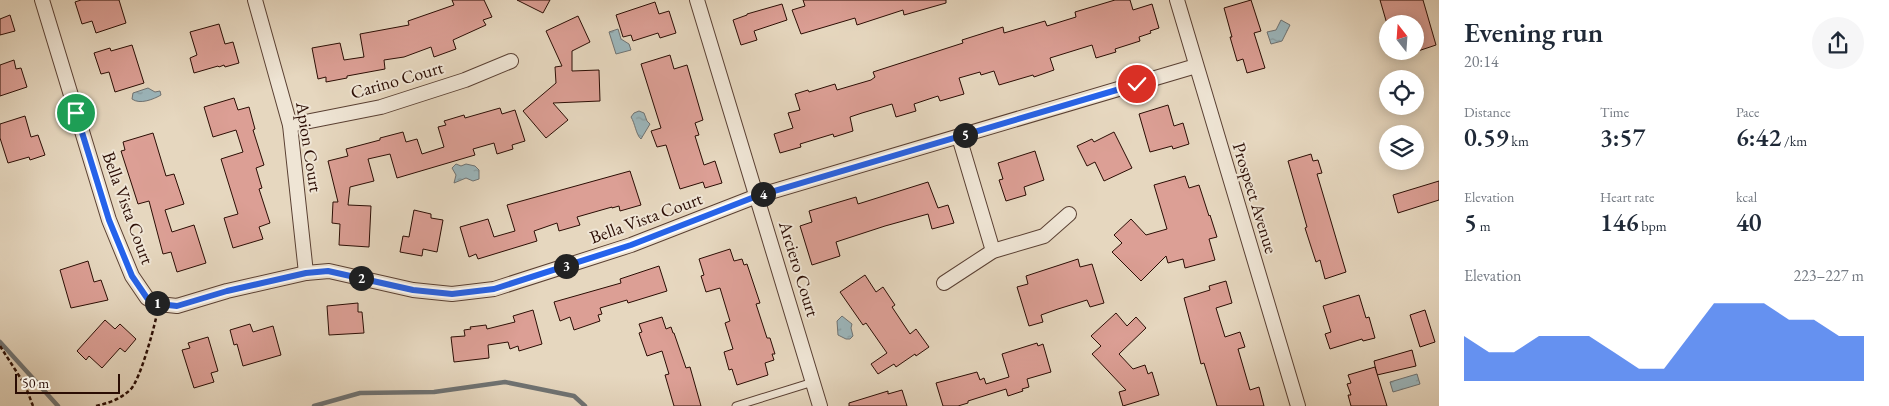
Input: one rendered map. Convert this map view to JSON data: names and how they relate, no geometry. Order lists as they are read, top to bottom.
{
  "streets": {
    "street": [
      "Carino Court",
      "Apion Court",
      "Prospect Avenue",
      "Bella Vista Court",
      "Arciero Court"
    ]
  },
  "crossings": [
    ["Carino Court", "Apion Court"],
    ["Apion Court", "Bella Vista Court"],
    ["Prospect Avenue", "Bella Vista Court"],
    ["Bella Vista Court", "Arciero Court"]
  ],
  "scale_bar": "50 m",
  "north": "top",
  "page": {
    "heading": ["Evening run", "20:14"],
    "stats": [
      ["Distance", "0.59 km"],
      ["Time", "3:57"],
      ["Pace", "6:42 /km"],
      ["Elevation", "5 m"],
      ["Heart rate", "146 bpm"],
      ["kcal", "40"]
    ],
    "pins": [
      "5",
      "4",
      "3",
      "2",
      "1"
    ],
    "chart": ["Elevation", "223–227 m"],
    "scale": "50 m"
  }
}
